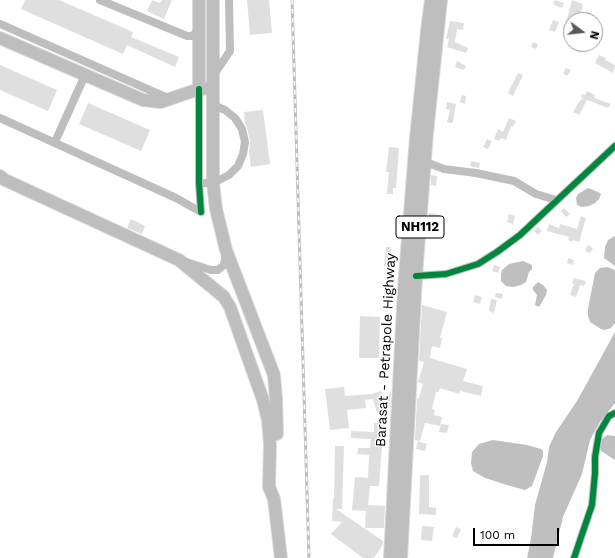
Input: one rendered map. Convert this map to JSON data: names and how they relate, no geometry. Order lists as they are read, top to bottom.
{
  "streets": {
    "highway": ["NH112", "Barasat - Petrapole Highway"]
  },
  "scale_bar": "100 m",
  "north": "right"
}
